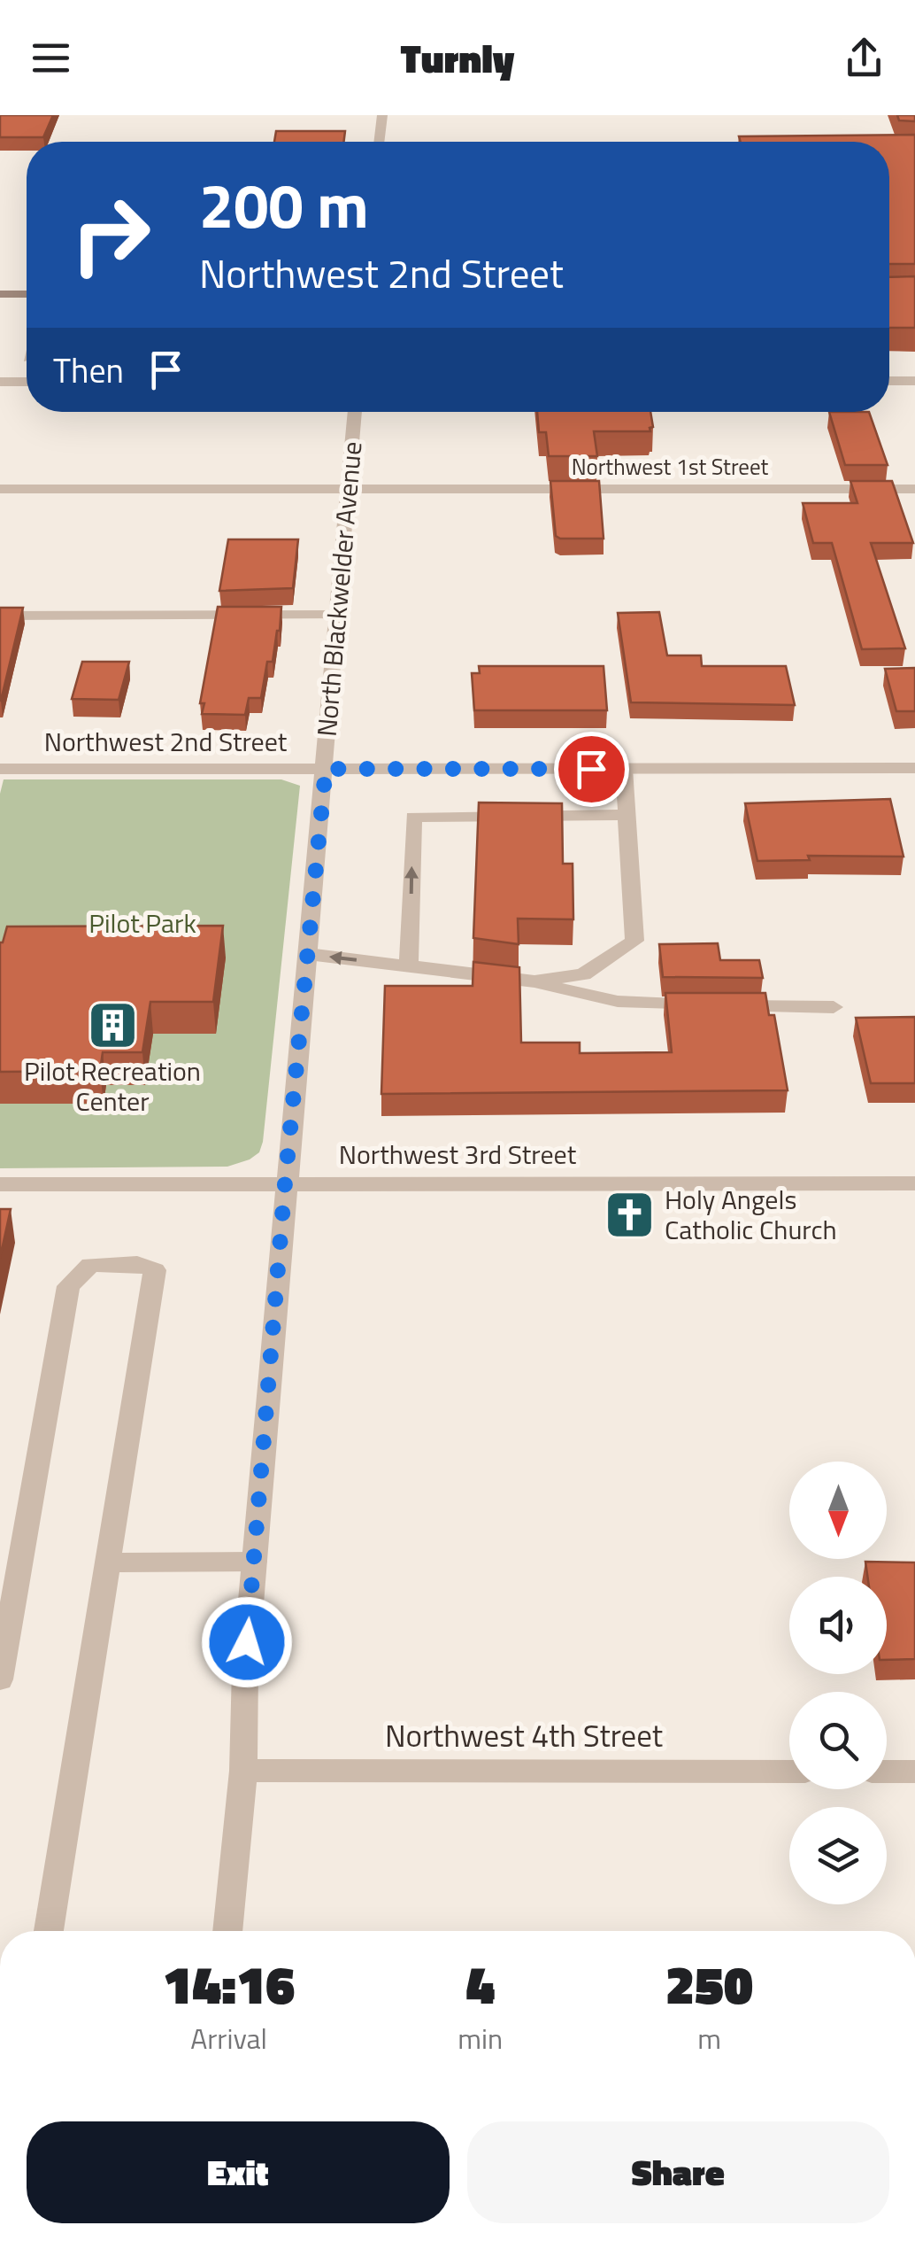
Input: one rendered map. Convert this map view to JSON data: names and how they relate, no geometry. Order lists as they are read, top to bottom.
{
  "streets": {
    "street": [
      "Northwest 1st Street",
      "North Blackwelder Avenue",
      "Northwest 2nd Street",
      "Northwest 3rd Street",
      "Northwest 4th Street"
    ]
  },
  "crossings": [
    ["Northwest 1st Street", "North Blackwelder Avenue"],
    ["North Blackwelder Avenue", "Northwest 2nd Street"],
    ["North Blackwelder Avenue", "Northwest 3rd Street"],
    ["North Blackwelder Avenue", "Northwest 4th Street"]
  ],
  "parks": ["Pilot Park"],
  "places": {
    "building": ["Pilot Recreation Center"],
    "church": ["Holy Angels Catholic Church"]
  },
  "north": "bottom",
  "page": {
    "header": "Turnly",
    "turn": ["200 m", "Northwest 2nd Street"],
    "then": "Then",
    "eta": [
      "14:16",
      "Arrival",
      "4",
      "min",
      "250",
      "m"
    ],
    "buttons": ["Exit", "Share"]
  }
}
